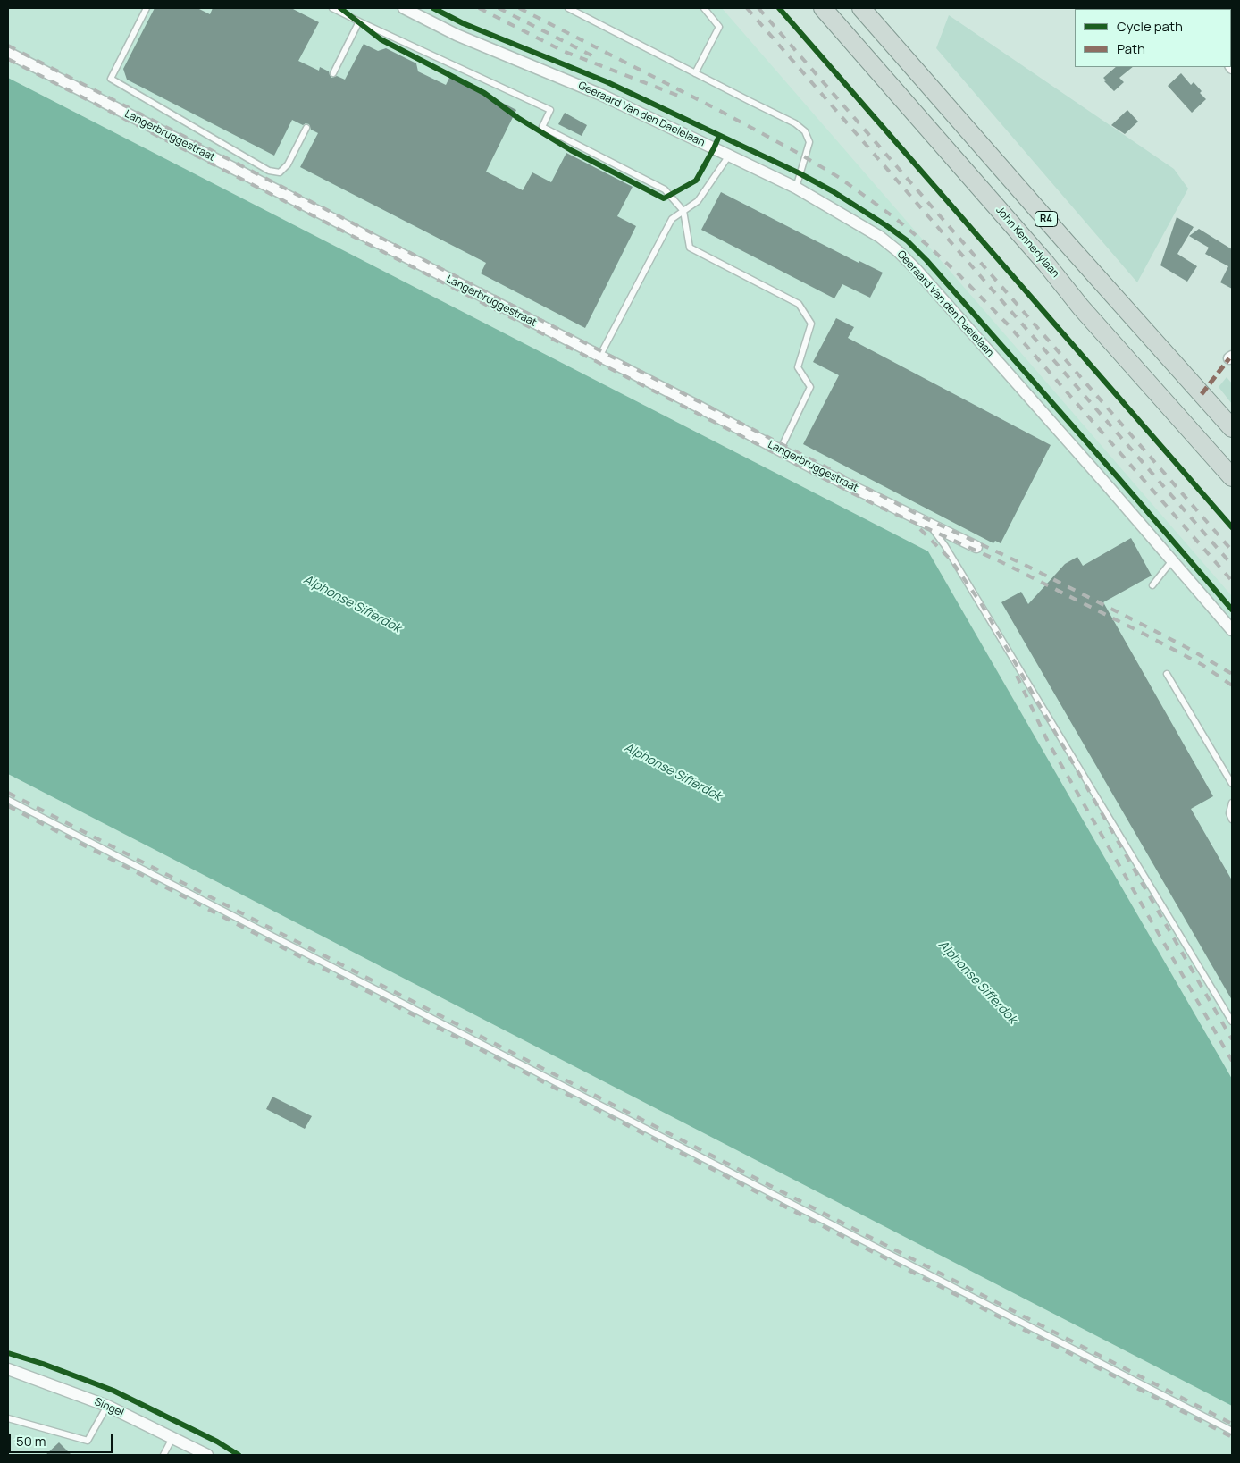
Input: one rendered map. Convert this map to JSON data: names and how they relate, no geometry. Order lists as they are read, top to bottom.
{
  "streets": {
    "highway": ["R4", "John Kennedylaan"],
    "street": ["Geeraard Van den Daelelaan", "Langerbruggestraat", "Singel"]
  },
  "water": ["Alphonse Sifferdok"],
  "legend": ["Cycle path", "Path"],
  "scale_bar": "50 m"
}
